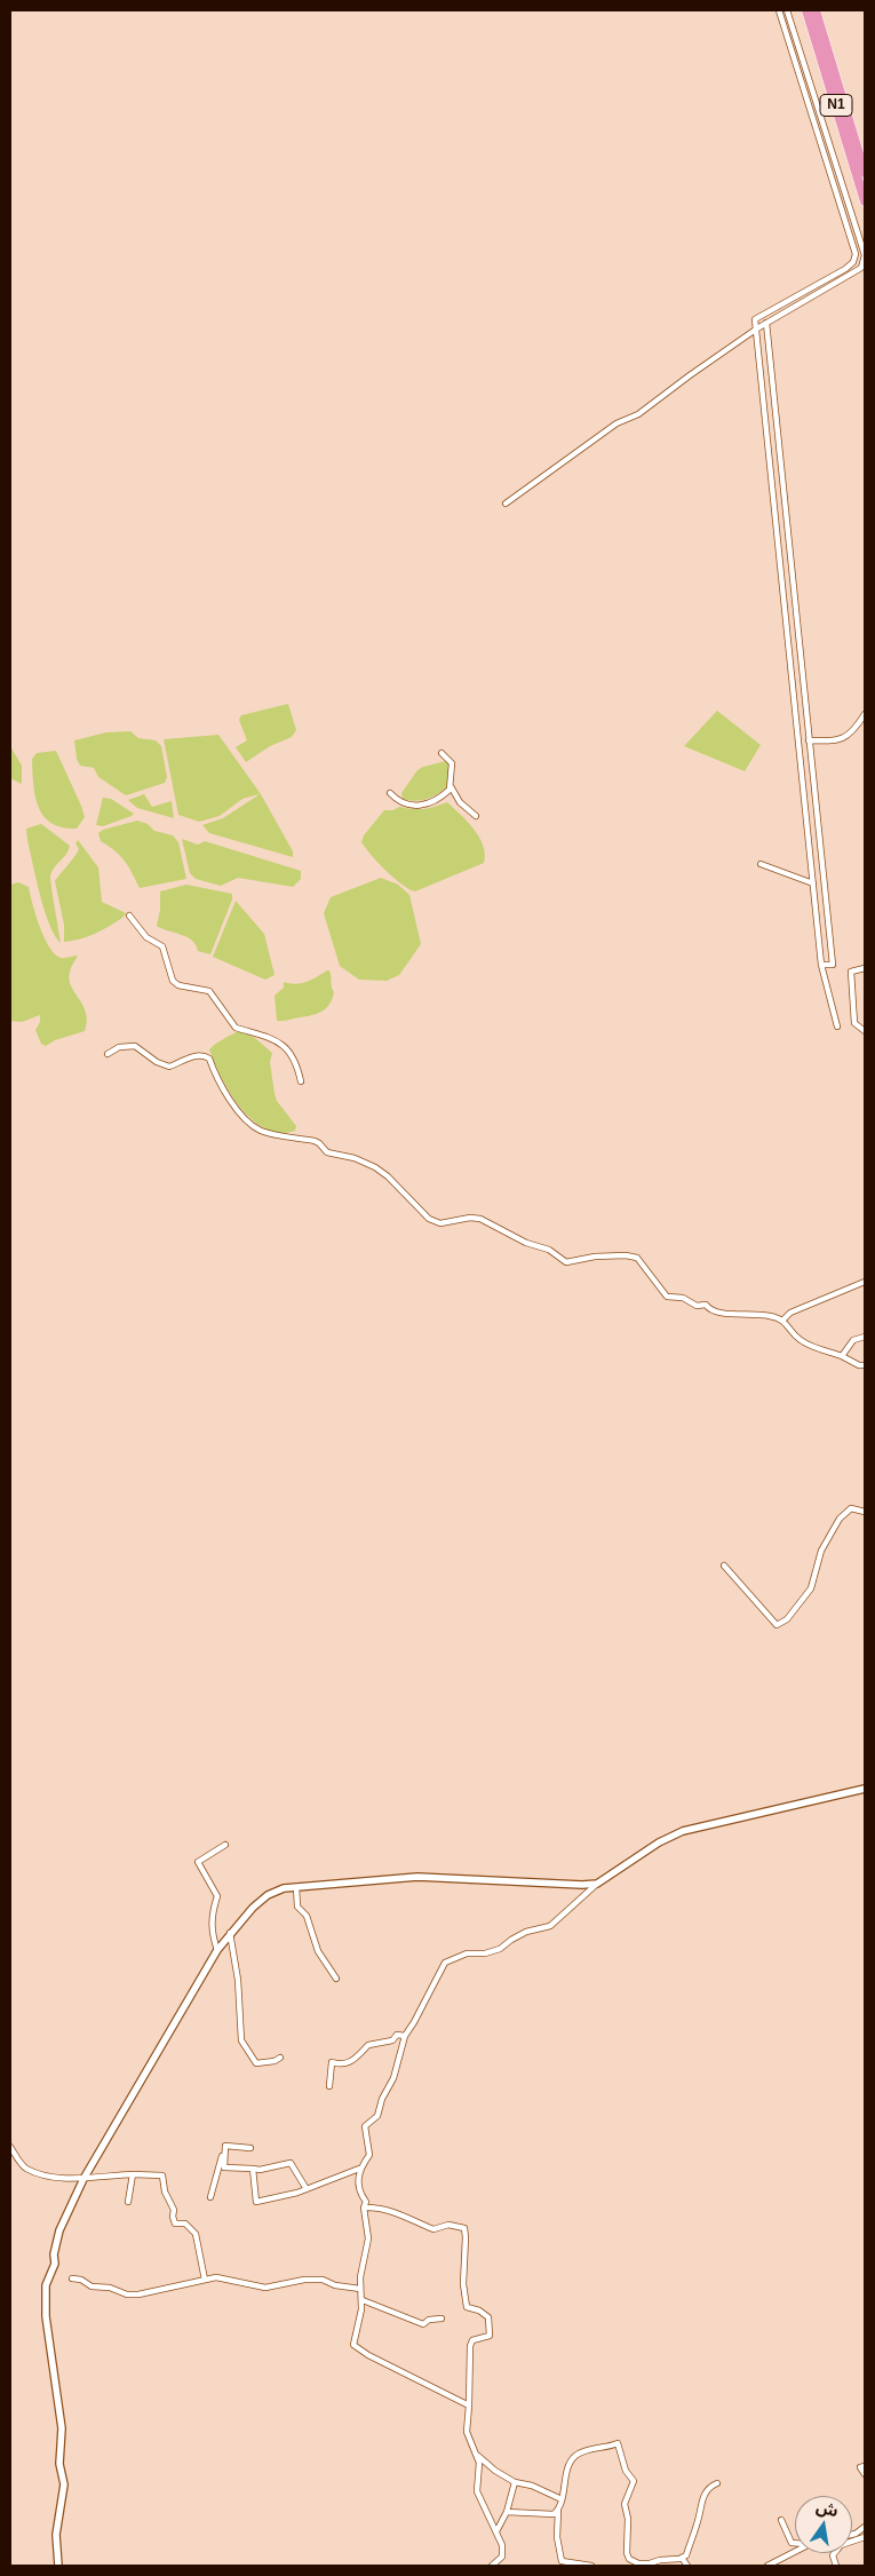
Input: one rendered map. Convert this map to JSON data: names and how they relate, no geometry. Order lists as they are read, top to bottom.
{
  "streets": {
    "highway": ["N1"]
  },
  "north": "top"
}
